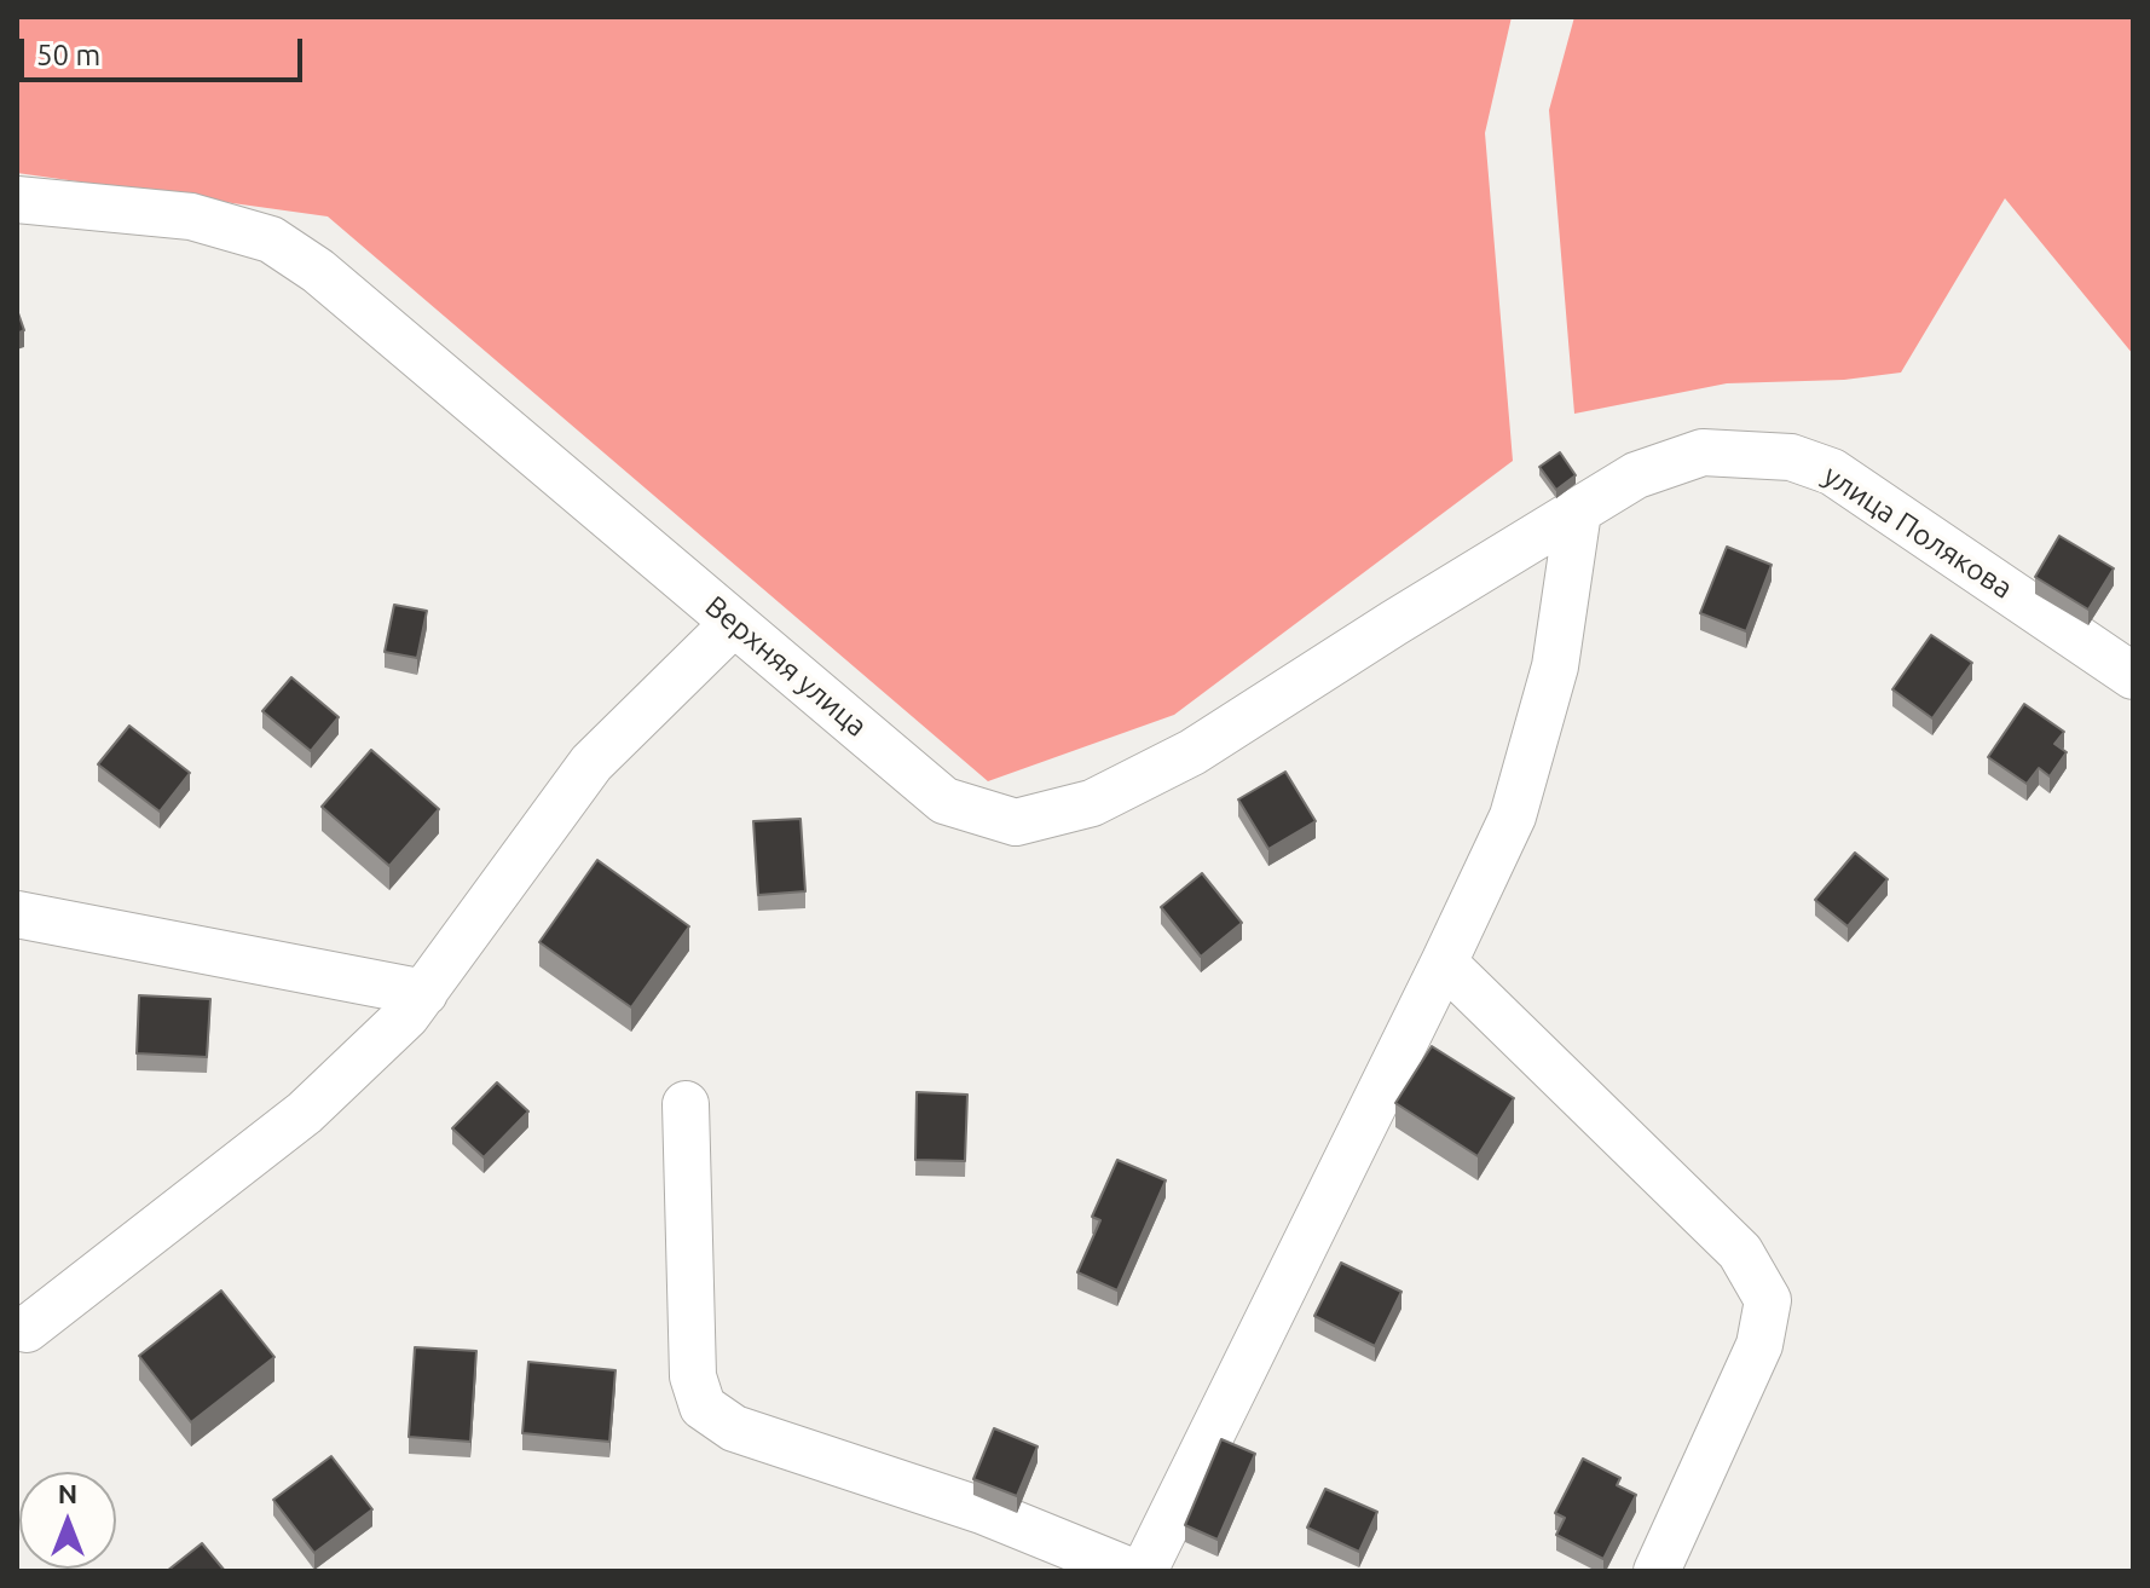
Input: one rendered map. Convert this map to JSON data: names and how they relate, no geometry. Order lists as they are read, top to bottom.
{
  "streets": {
    "street": ["улица Полякова", "Верхняя улица"]
  },
  "crossings": [
    ["улица Полякова", "Верхняя улица"]
  ],
  "scale_bar": "50 m",
  "north": "top"
}
